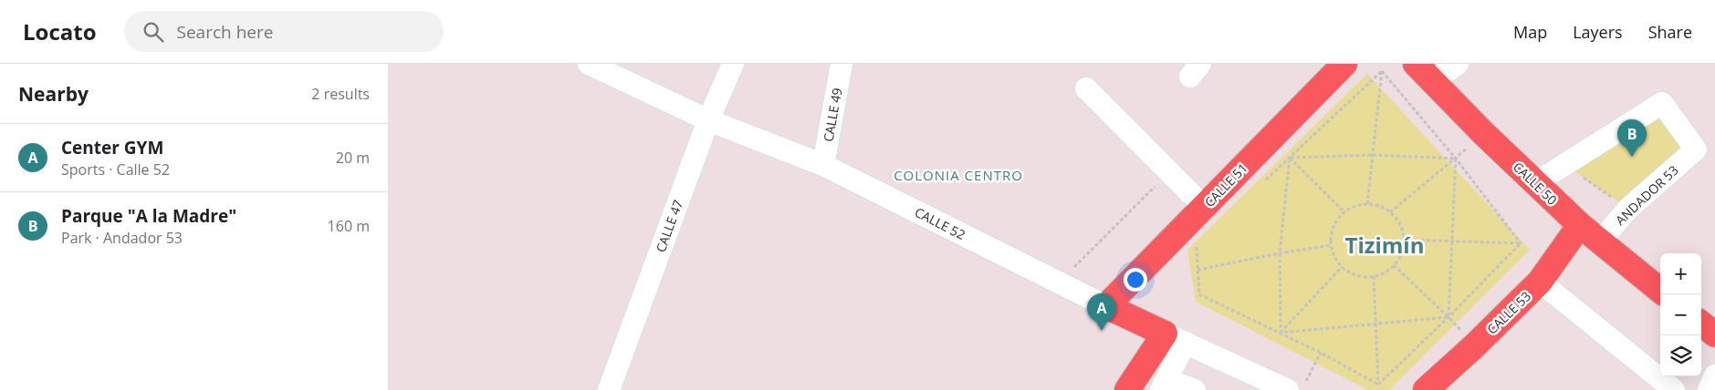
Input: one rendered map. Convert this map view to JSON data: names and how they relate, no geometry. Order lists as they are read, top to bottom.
{
  "streets": {
    "main road": [
      "CALLE 50",
      "CALLE 51",
      "CALLE 52",
      "CALLE 53"
    ],
    "street": ["CALLE 49", "ANDADOR 53", "CALLE 47"]
  },
  "crossings": [
    ["CALLE 49", "CALLE 52"],
    ["CALLE 50", "ANDADOR 53"],
    ["CALLE 50", "CALLE 53"],
    ["CALLE 51", "CALLE 52"],
    ["CALLE 52", "CALLE 47"]
  ],
  "districts": ["COLONIA CENTRO", "Tizimín"],
  "page": {
    "header": "Locato",
    "search": "Search here",
    "nav": ["Map", "Layers", "Share"],
    "heading": ["Nearby", "2 results"],
    "pins": ["B", "A"],
    "list": [
      {
        "mark": "A",
        "name": "Center GYM",
        "note": "Sports · Calle 52",
        "value": "20 m"
      },
      {
        "mark": "B",
        "name": "Parque \"A la Madre\"",
        "note": "Park · Andador 53",
        "value": "160 m"
      }
    ],
    "map_buttons": ["+", "−"]
  }
}
